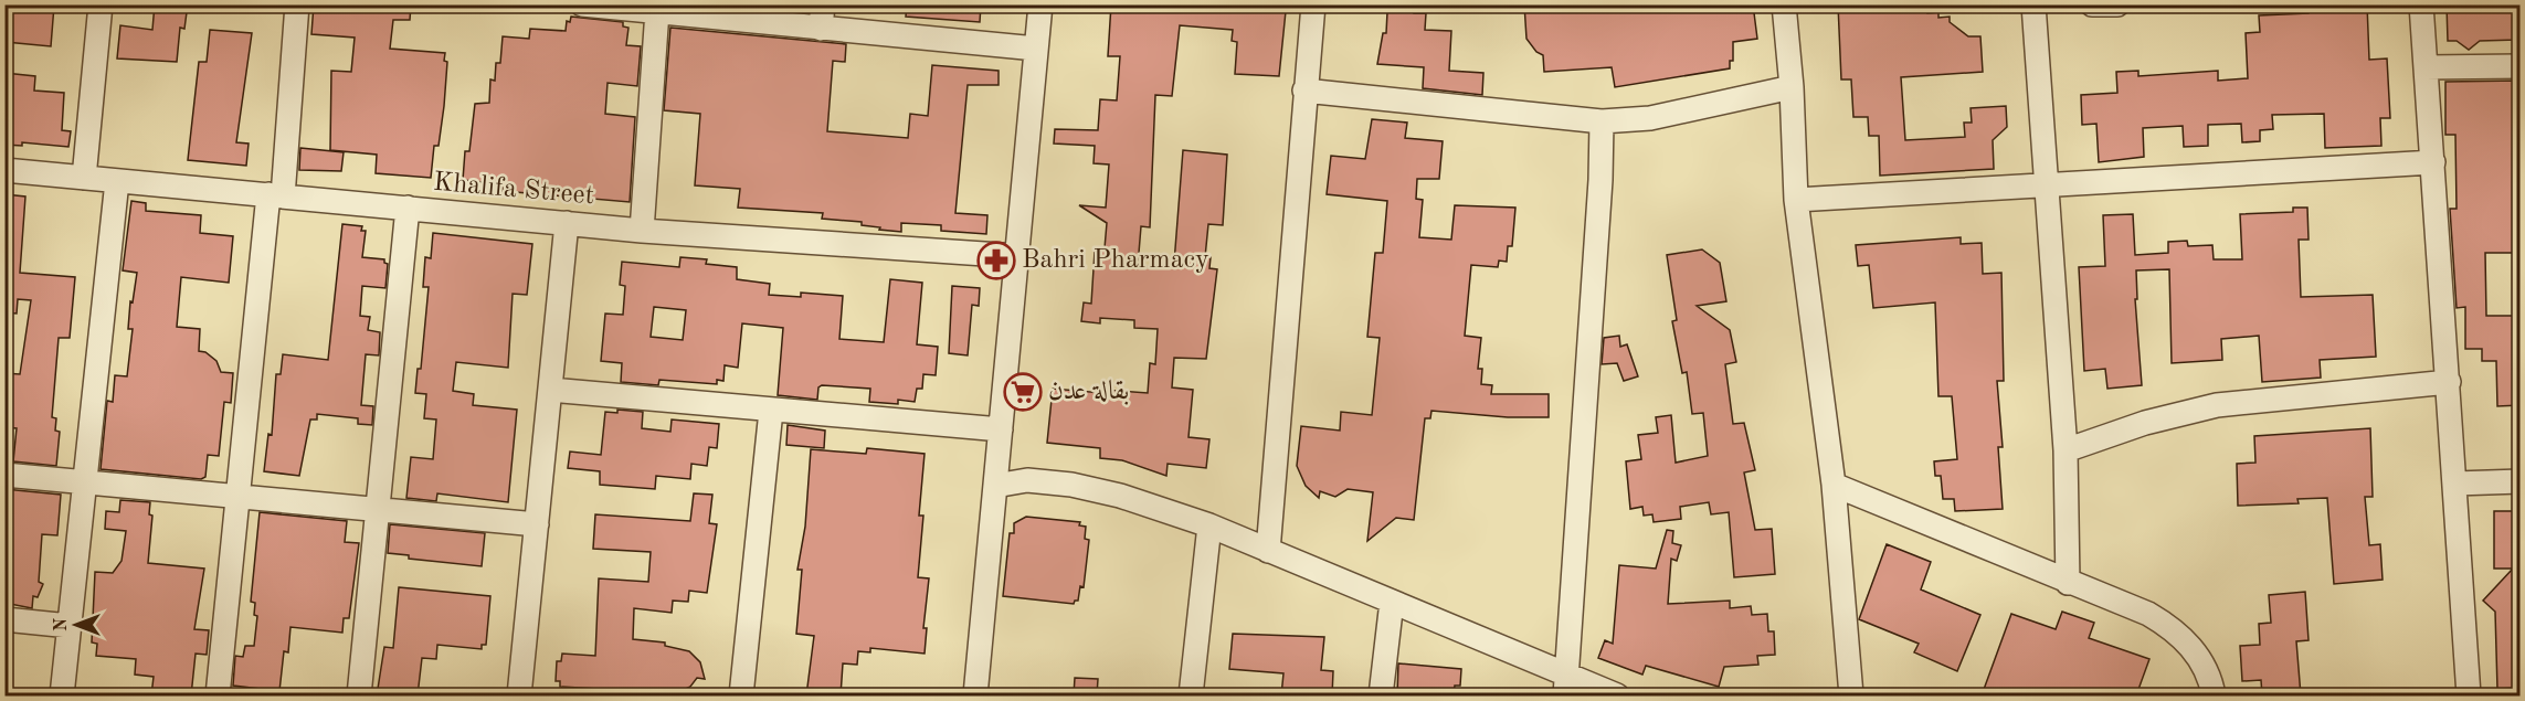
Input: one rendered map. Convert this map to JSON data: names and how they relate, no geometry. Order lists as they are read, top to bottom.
{
  "streets": {
    "street": ["Khalifa Street"]
  },
  "places": {
    "pharmacy": ["Bahri Pharmacy"],
    "supermarket": ["بقالة عدن"]
  },
  "north": "left"
}
